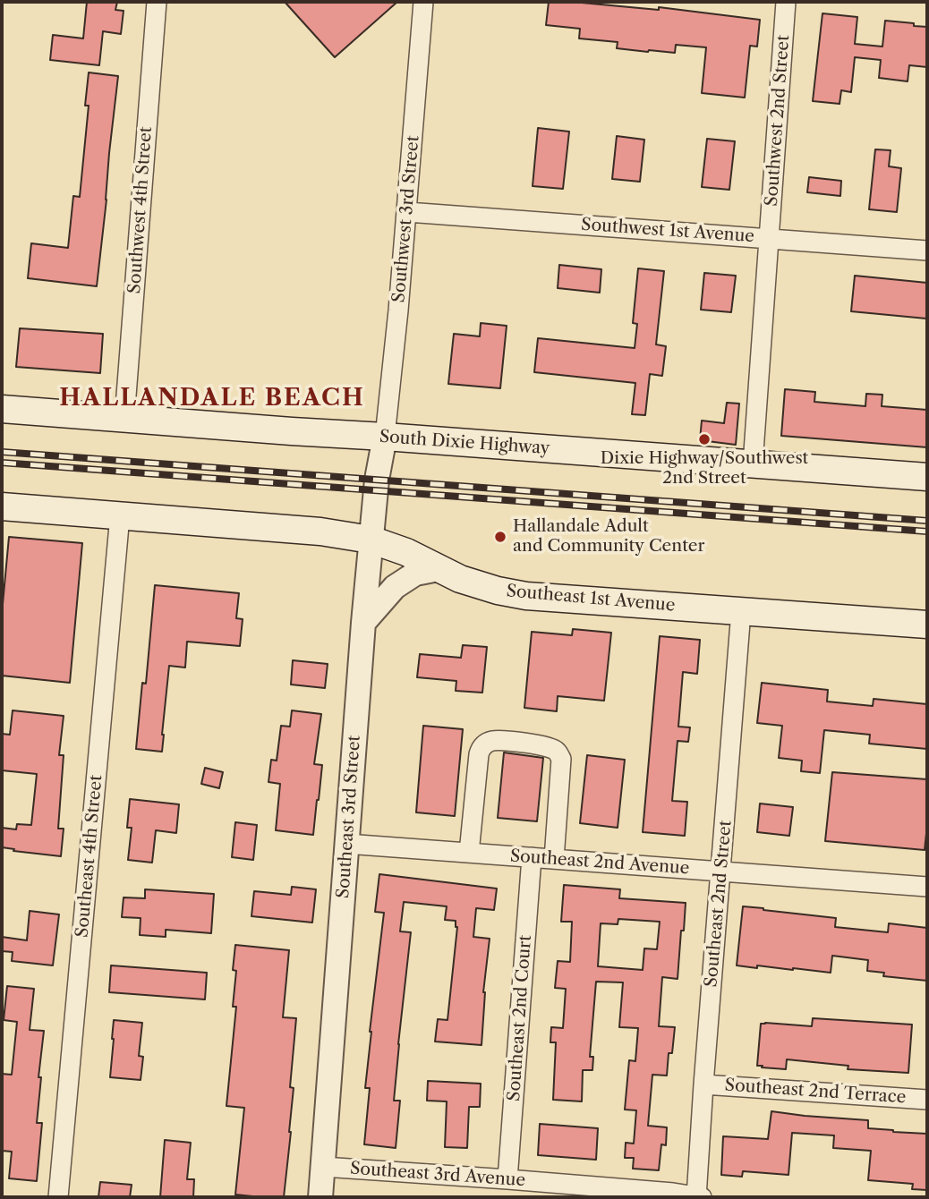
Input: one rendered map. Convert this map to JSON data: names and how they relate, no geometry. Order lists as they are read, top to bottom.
{
  "streets": {
    "main road": ["South Dixie Highway", "Southeast 1st Avenue"],
    "street": [
      "Southwest 2nd Street",
      "Southwest 4th Street",
      "Southwest 3rd Street",
      "Southwest 1st Avenue",
      "Southeast 3rd Street",
      "Southeast 4th Street",
      "Southeast 2nd Avenue",
      "Southeast 2nd Street",
      "Southeast 2nd Court",
      "Southeast 2nd Terrace",
      "Southeast 3rd Avenue"
    ]
  },
  "crossings": [
    ["Southwest 2nd Street", "Southwest 1st Avenue"],
    ["Southwest 2nd Street", "South Dixie Highway"],
    ["Southwest 4th Street", "South Dixie Highway"],
    ["Southwest 3rd Street", "Southwest 1st Avenue"],
    ["Southwest 3rd Street", "South Dixie Highway"],
    ["Southwest 3rd Street", "Southeast 3rd Street"],
    ["South Dixie Highway", "Southeast 3rd Street"],
    ["Southeast 1st Avenue", "Southeast 3rd Street"],
    ["Southeast 1st Avenue", "Southeast 4th Street"],
    ["Southeast 1st Avenue", "Southeast 2nd Street"],
    ["Southeast 3rd Street", "Southeast 2nd Avenue"],
    ["Southeast 3rd Street", "Southeast 3rd Avenue"],
    ["Southeast 2nd Avenue", "Southeast 2nd Street"],
    ["Southeast 2nd Avenue", "Southeast 2nd Court"],
    ["Southeast 2nd Street", "Southeast 2nd Terrace"],
    ["Southeast 2nd Street", "Southeast 3rd Avenue"],
    ["Southeast 2nd Court", "Southeast 3rd Avenue"]
  ],
  "districts": ["HALLANDALE BEACH"],
  "places": ["Dixie Highway/Southwest 2nd Street", "Hallandale Adult and Community Center"]
}
